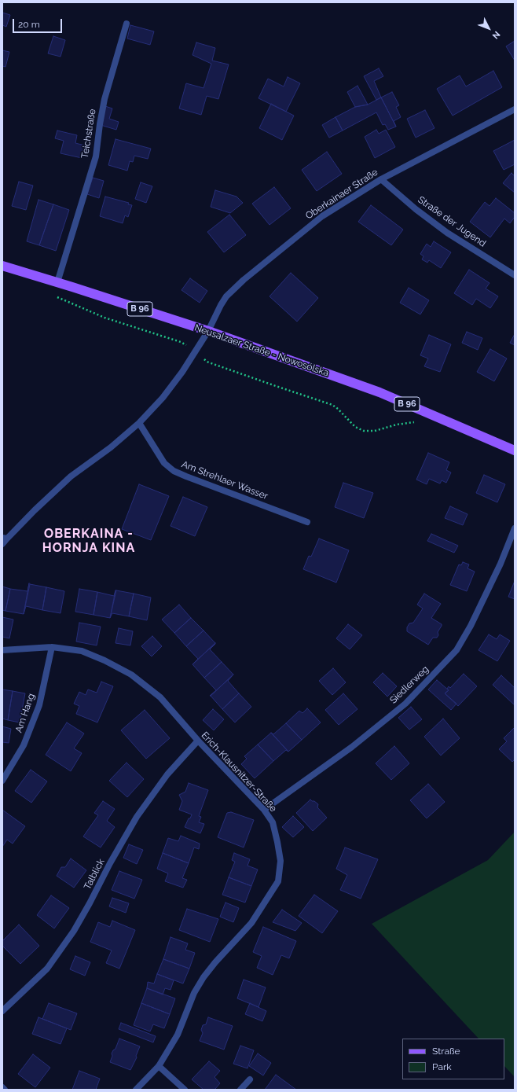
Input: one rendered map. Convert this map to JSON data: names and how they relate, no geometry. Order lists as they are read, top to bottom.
{
  "streets": {
    "main road": ["B 96", "Neusalzaer Straße - Nowosólska"],
    "street": [
      "Teichstraße",
      "Oberkainaer Straße",
      "Straße der Jugend",
      "Am Strehlaer Wasser",
      "Siedlerweg",
      "Am Hang",
      "Erich-Klausnitzer-Straße",
      "Talblick"
    ]
  },
  "crossings": [
    ["Teichstraße", "Neusalzaer Straße - Nowosólska"],
    ["Oberkainaer Straße", "Straße der Jugend"],
    ["Oberkainaer Straße", "Neusalzaer Straße - Nowosólska"],
    ["Siedlerweg", "Erich-Klausnitzer-Straße"],
    ["Am Hang", "Erich-Klausnitzer-Straße"],
    ["Erich-Klausnitzer-Straße", "Talblick"]
  ],
  "districts": ["OBERKAINA - HORNJA KINA"],
  "legend": ["Straße", "Park"],
  "scale_bar": "20 m",
  "north": "bottom right"
}
